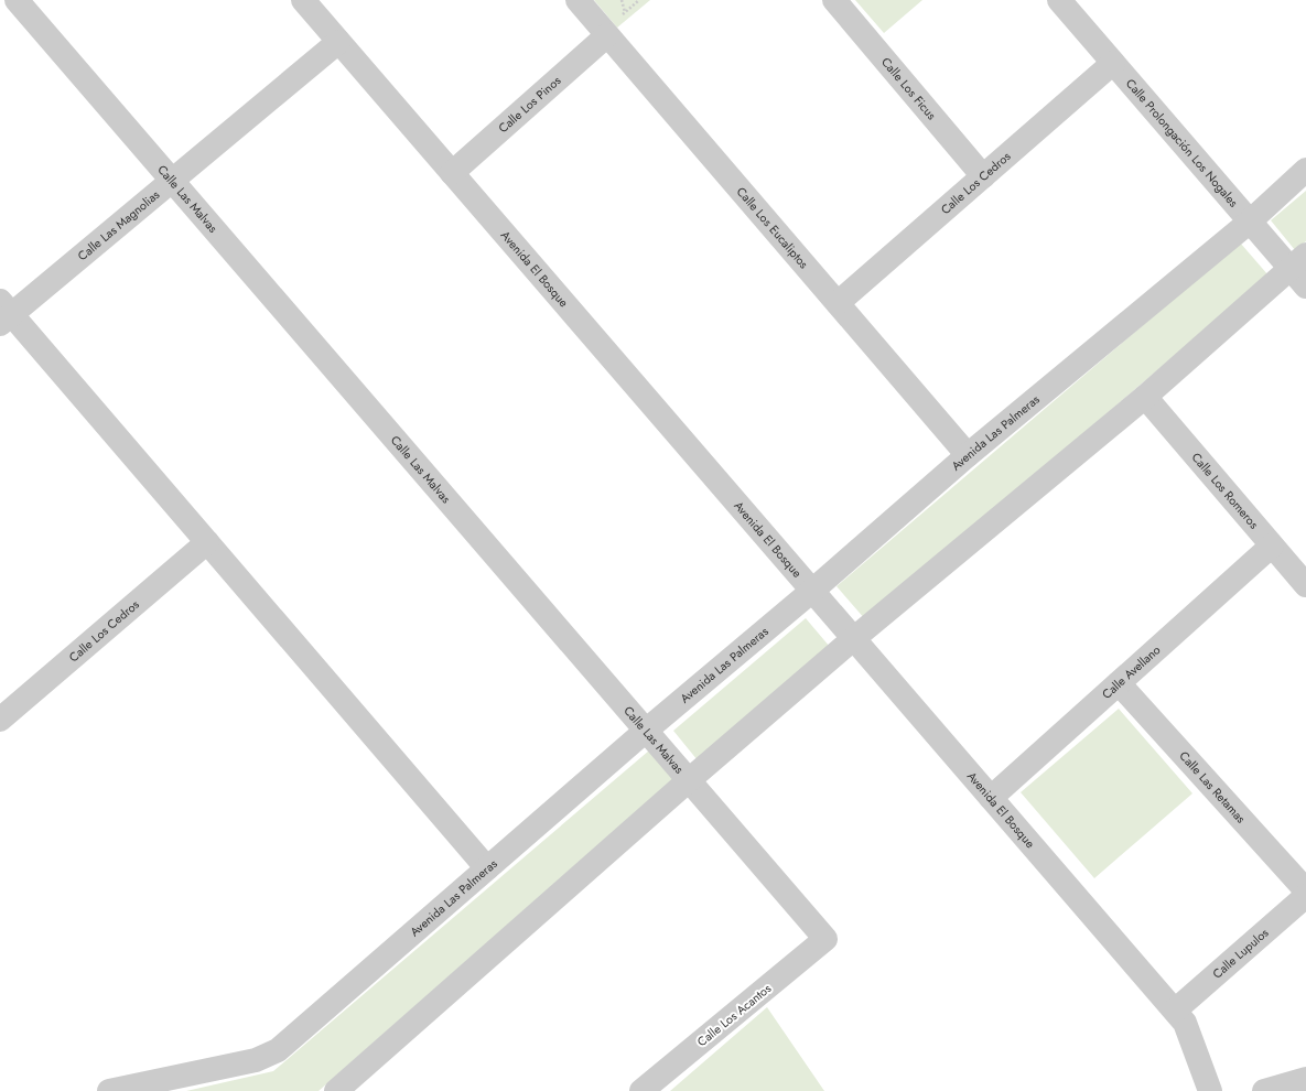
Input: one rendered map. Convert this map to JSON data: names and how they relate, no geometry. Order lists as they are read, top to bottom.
{
  "streets": {
    "street": [
      "Calle Los Ficus",
      "Calle Los Pinos",
      "Calle Prolongación Los Nogales",
      "Calle Los Cedros",
      "Calle Las Malvas",
      "Calle Las Magnolias",
      "Calle Los Eucaliptos",
      "Avenida El Bosque",
      "Avenida Las Palmeras",
      "Calle Los Romeros",
      "Calle Avellano",
      "Calle Las Retamas",
      "Calle Lupulos",
      "Calle Los Acantos"
    ]
  },
  "crossings": [
    ["Calle Los Ficus", "Calle Los Cedros"],
    ["Calle Los Pinos", "Calle Los Eucaliptos"],
    ["Calle Los Pinos", "Avenida El Bosque"],
    ["Calle Prolongación Los Nogales", "Calle Los Cedros"],
    ["Calle Prolongación Los Nogales", "Avenida Las Palmeras"],
    ["Calle Los Cedros", "Calle Los Eucaliptos"],
    ["Calle Las Malvas", "Calle Las Magnolias"],
    ["Calle Las Malvas", "Avenida Las Palmeras"],
    ["Calle Las Malvas", "Calle Los Acantos"],
    ["Calle Las Magnolias", "Avenida El Bosque"],
    ["Calle Los Eucaliptos", "Avenida Las Palmeras"],
    ["Avenida El Bosque", "Avenida Las Palmeras"],
    ["Avenida El Bosque", "Calle Avellano"],
    ["Avenida El Bosque", "Calle Lupulos"],
    ["Calle Los Romeros", "Calle Avellano"],
    ["Calle Avellano", "Calle Las Retamas"]
  ]
}
